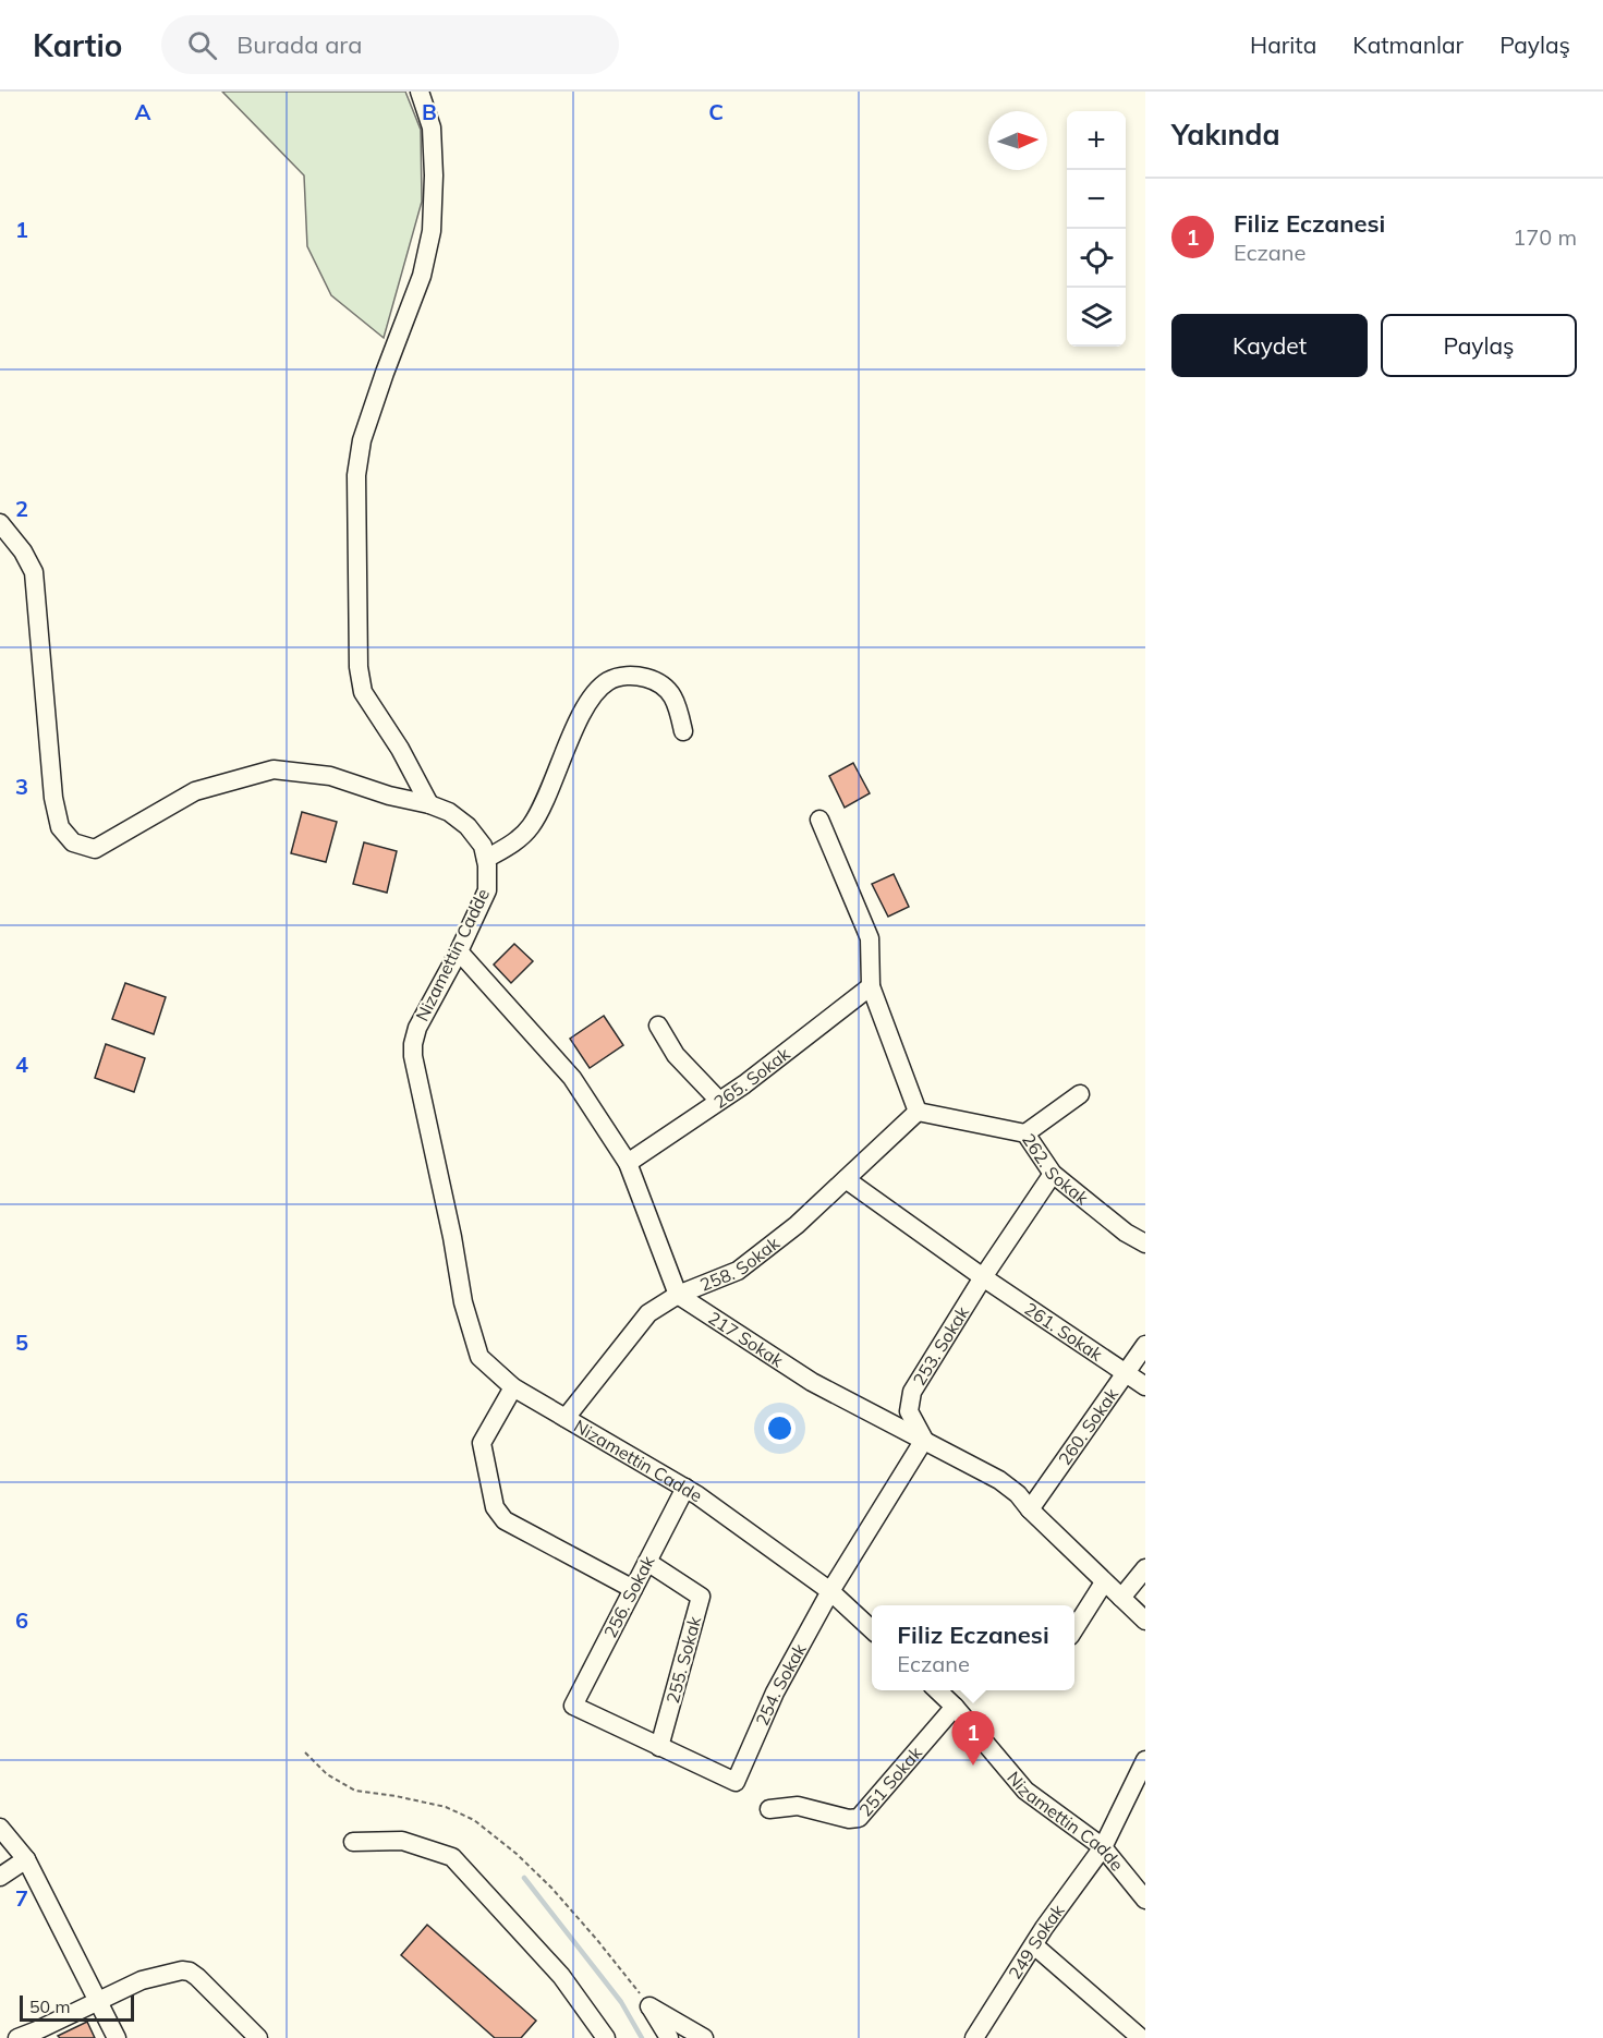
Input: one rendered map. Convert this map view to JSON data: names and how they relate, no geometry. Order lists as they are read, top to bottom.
{
  "streets": {
    "street": [
      "Nizamettin Cadde",
      "265. Sokak",
      "262. Sokak",
      "258. Sokak",
      "261. Sokak",
      "217 Sokak",
      "253. Sokak",
      "260. Sokak",
      "256. Sokak",
      "255. Sokak",
      "254. Sokak",
      "251 Sokak",
      "249 Sokak"
    ]
  },
  "crossings": [
    ["Nizamettin Cadde", "258. Sokak"],
    ["Nizamettin Cadde", "256. Sokak"],
    ["Nizamettin Cadde", "254. Sokak"],
    ["Nizamettin Cadde", "251 Sokak"],
    ["Nizamettin Cadde", "249 Sokak"],
    ["262. Sokak", "258. Sokak"],
    ["262. Sokak", "253. Sokak"],
    ["258. Sokak", "261. Sokak"],
    ["258. Sokak", "217 Sokak"],
    ["261. Sokak", "253. Sokak"],
    ["261. Sokak", "260. Sokak"],
    ["217 Sokak", "253. Sokak"],
    ["217 Sokak", "260. Sokak"],
    ["256. Sokak", "255. Sokak"],
    ["256. Sokak", "254. Sokak"],
    ["255. Sokak", "254. Sokak"]
  ],
  "scale_bar": "50 m",
  "north": "right",
  "page": {
    "header": "Kartio",
    "search": "Burada ara",
    "nav": ["Harita", "Katmanlar", "Paylaş"],
    "heading": "Yakında",
    "map_buttons": ["+", "−"],
    "list": [
      {
        "mark": "1",
        "name": "Filiz Eczanesi",
        "note": "Eczane",
        "value": "170 m"
      }
    ],
    "buttons": ["Kaydet", "Paylaş"],
    "popup": ["Filiz Eczanesi", "Eczane"],
    "pins": "1",
    "scale": "50 m"
  },
  "grid": {
    "columns": ["A", "B", "C"],
    "rows": [
      "1",
      "2",
      "3",
      "4",
      "5",
      "6",
      "7"
    ]
  }
}
